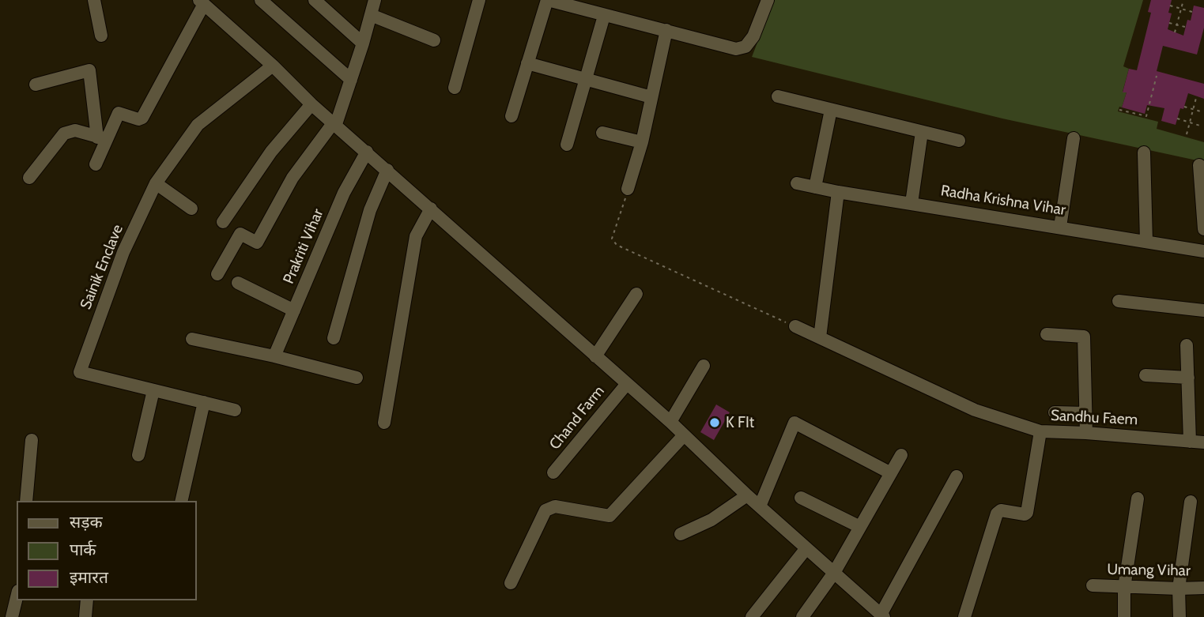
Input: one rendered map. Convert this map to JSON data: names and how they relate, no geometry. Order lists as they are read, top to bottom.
{
  "streets": {
    "street": [
      "Radha Krishna Vihar",
      "Prakriti Vihar",
      "Sainik Enclave",
      "Chand Farm",
      "Sandhu Faem",
      "Umang Vihar"
    ]
  },
  "places": ["K FIt"],
  "legend": ["सड़क", "पार्क", "इमारत"]
}
